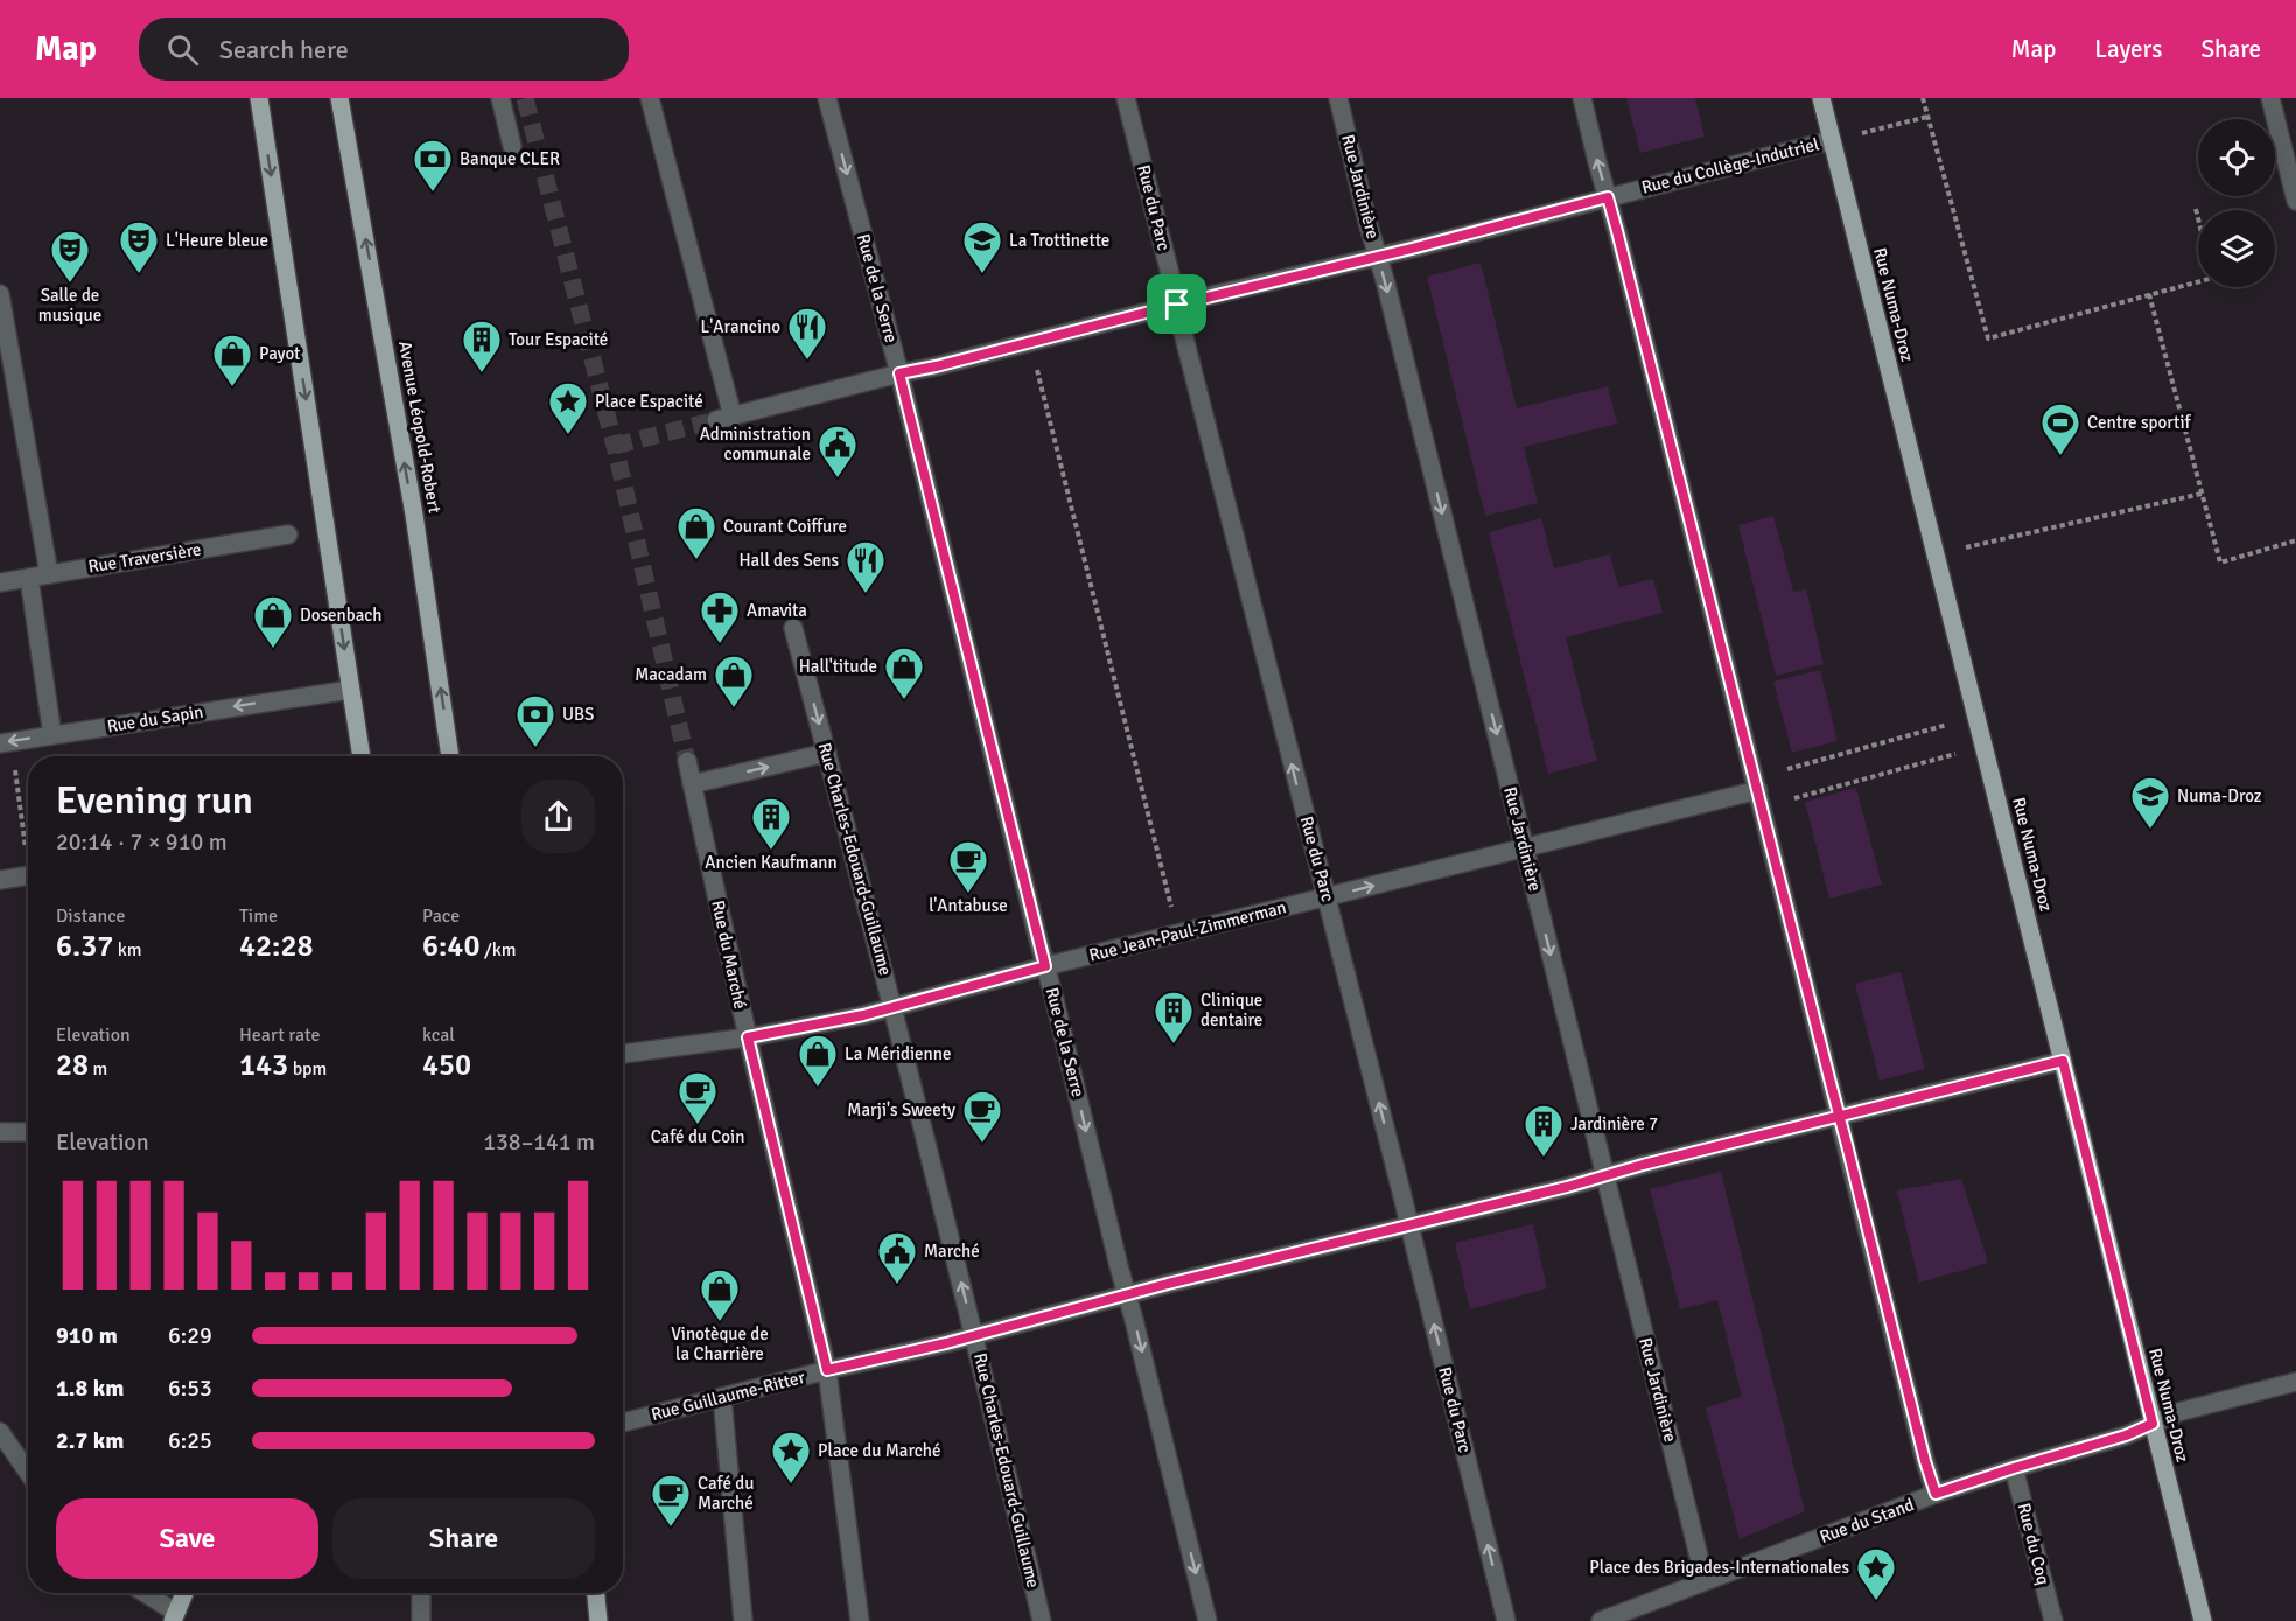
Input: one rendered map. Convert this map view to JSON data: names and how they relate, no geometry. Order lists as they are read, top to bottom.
{
  "streets": {
    "main road": ["Rue Numa-Droz", "Avenue Léopold-Robert"],
    "street": [
      "Rue du Collège-Indutriel",
      "Rue Jardinière",
      "Rue du Parc",
      "Rue de la Serre",
      "Rue Traversière",
      "Rue du Sapin",
      "Rue Charles-Edouard-Guillaume",
      "Rue Jean-Paul-Zimmerman",
      "Rue du Marché",
      "Rue Guillaume-Ritter",
      "Rue du Stand",
      "Rue du Coq"
    ]
  },
  "crossings": [
    ["Rue du Collège-Indutriel", "Rue Jardinière"],
    ["Rue du Collège-Indutriel", "Rue du Parc"],
    ["Rue du Collège-Indutriel", "Rue de la Serre"],
    ["Rue du Collège-Indutriel", "Rue Numa-Droz"],
    ["Rue Jardinière", "Rue Jean-Paul-Zimmerman"],
    ["Rue Jardinière", "Rue Guillaume-Ritter"],
    ["Rue Jardinière", "Rue du Stand"],
    ["Rue du Parc", "Rue Jean-Paul-Zimmerman"],
    ["Rue du Parc", "Rue Guillaume-Ritter"],
    ["Rue de la Serre", "Rue Jean-Paul-Zimmerman"],
    ["Rue de la Serre", "Rue Guillaume-Ritter"],
    ["Rue Numa-Droz", "Rue Guillaume-Ritter"],
    ["Rue Numa-Droz", "Rue du Stand"],
    ["Rue Charles-Edouard-Guillaume", "Rue Jean-Paul-Zimmerman"],
    ["Rue Charles-Edouard-Guillaume", "Rue Guillaume-Ritter"],
    ["Rue Jean-Paul-Zimmerman", "Rue du Marché"],
    ["Rue du Marché", "Rue Guillaume-Ritter"],
    ["Rue du Stand", "Rue du Coq"]
  ],
  "one_way": [
    "Rue Jardinière",
    "Rue du Parc",
    "Rue de la Serre",
    "Rue du Sapin"
  ],
  "places": {
    "bank": ["Banque CLER", "UBS"],
    "theatre": ["L'Heure bleue", "Salle de musique"],
    "school or university": ["La Trottinette", "Numa-Droz"],
    "restaurant": ["L'Arancino", "Hall des Sens"],
    "building": [
      "Tour Espacité",
      "Ancien Kaufmann",
      "Clinique dentaire",
      "Jardinière 7"
    ],
    "shop": [
      "Payot",
      "Courant Coiffure",
      "Dosenbach",
      "Hall'titude",
      "Macadam",
      "La Méridienne",
      "Vinotèque de la Charrière"
    ],
    "place": ["Place Espacité", "Place du Marché", "Place des Brigades-Internationales"],
    "sports": ["Centre sportif"],
    "public building": ["Administration communale", "Marché"],
    "pharmacy": ["Amavita"],
    "cafe": [
      "l'Antabuse",
      "Café du Coin",
      "Marji's Sweety",
      "Café du Marché"
    ]
  },
  "page": {
    "header": "Map",
    "search": "Search here",
    "nav": ["Map", "Layers", "Share"],
    "heading": ["Evening run", "20:14 · 7 × 910 m"],
    "stats": [
      ["Distance", "6.37 km"],
      ["Time", "42:28"],
      ["Pace", "6:40 /km"],
      ["Elevation", "28 m"],
      ["Heart rate", "143 bpm"],
      ["kcal", "450"]
    ],
    "chart": ["Elevation", "138–141 m"],
    "list": [
      {
        "name": "910 m",
        "note": "6:29"
      },
      {
        "name": "1.8 km",
        "note": "6:53"
      },
      {
        "name": "2.7 km",
        "note": "6:25"
      }
    ],
    "buttons": ["Save", "Share"]
  }
}
